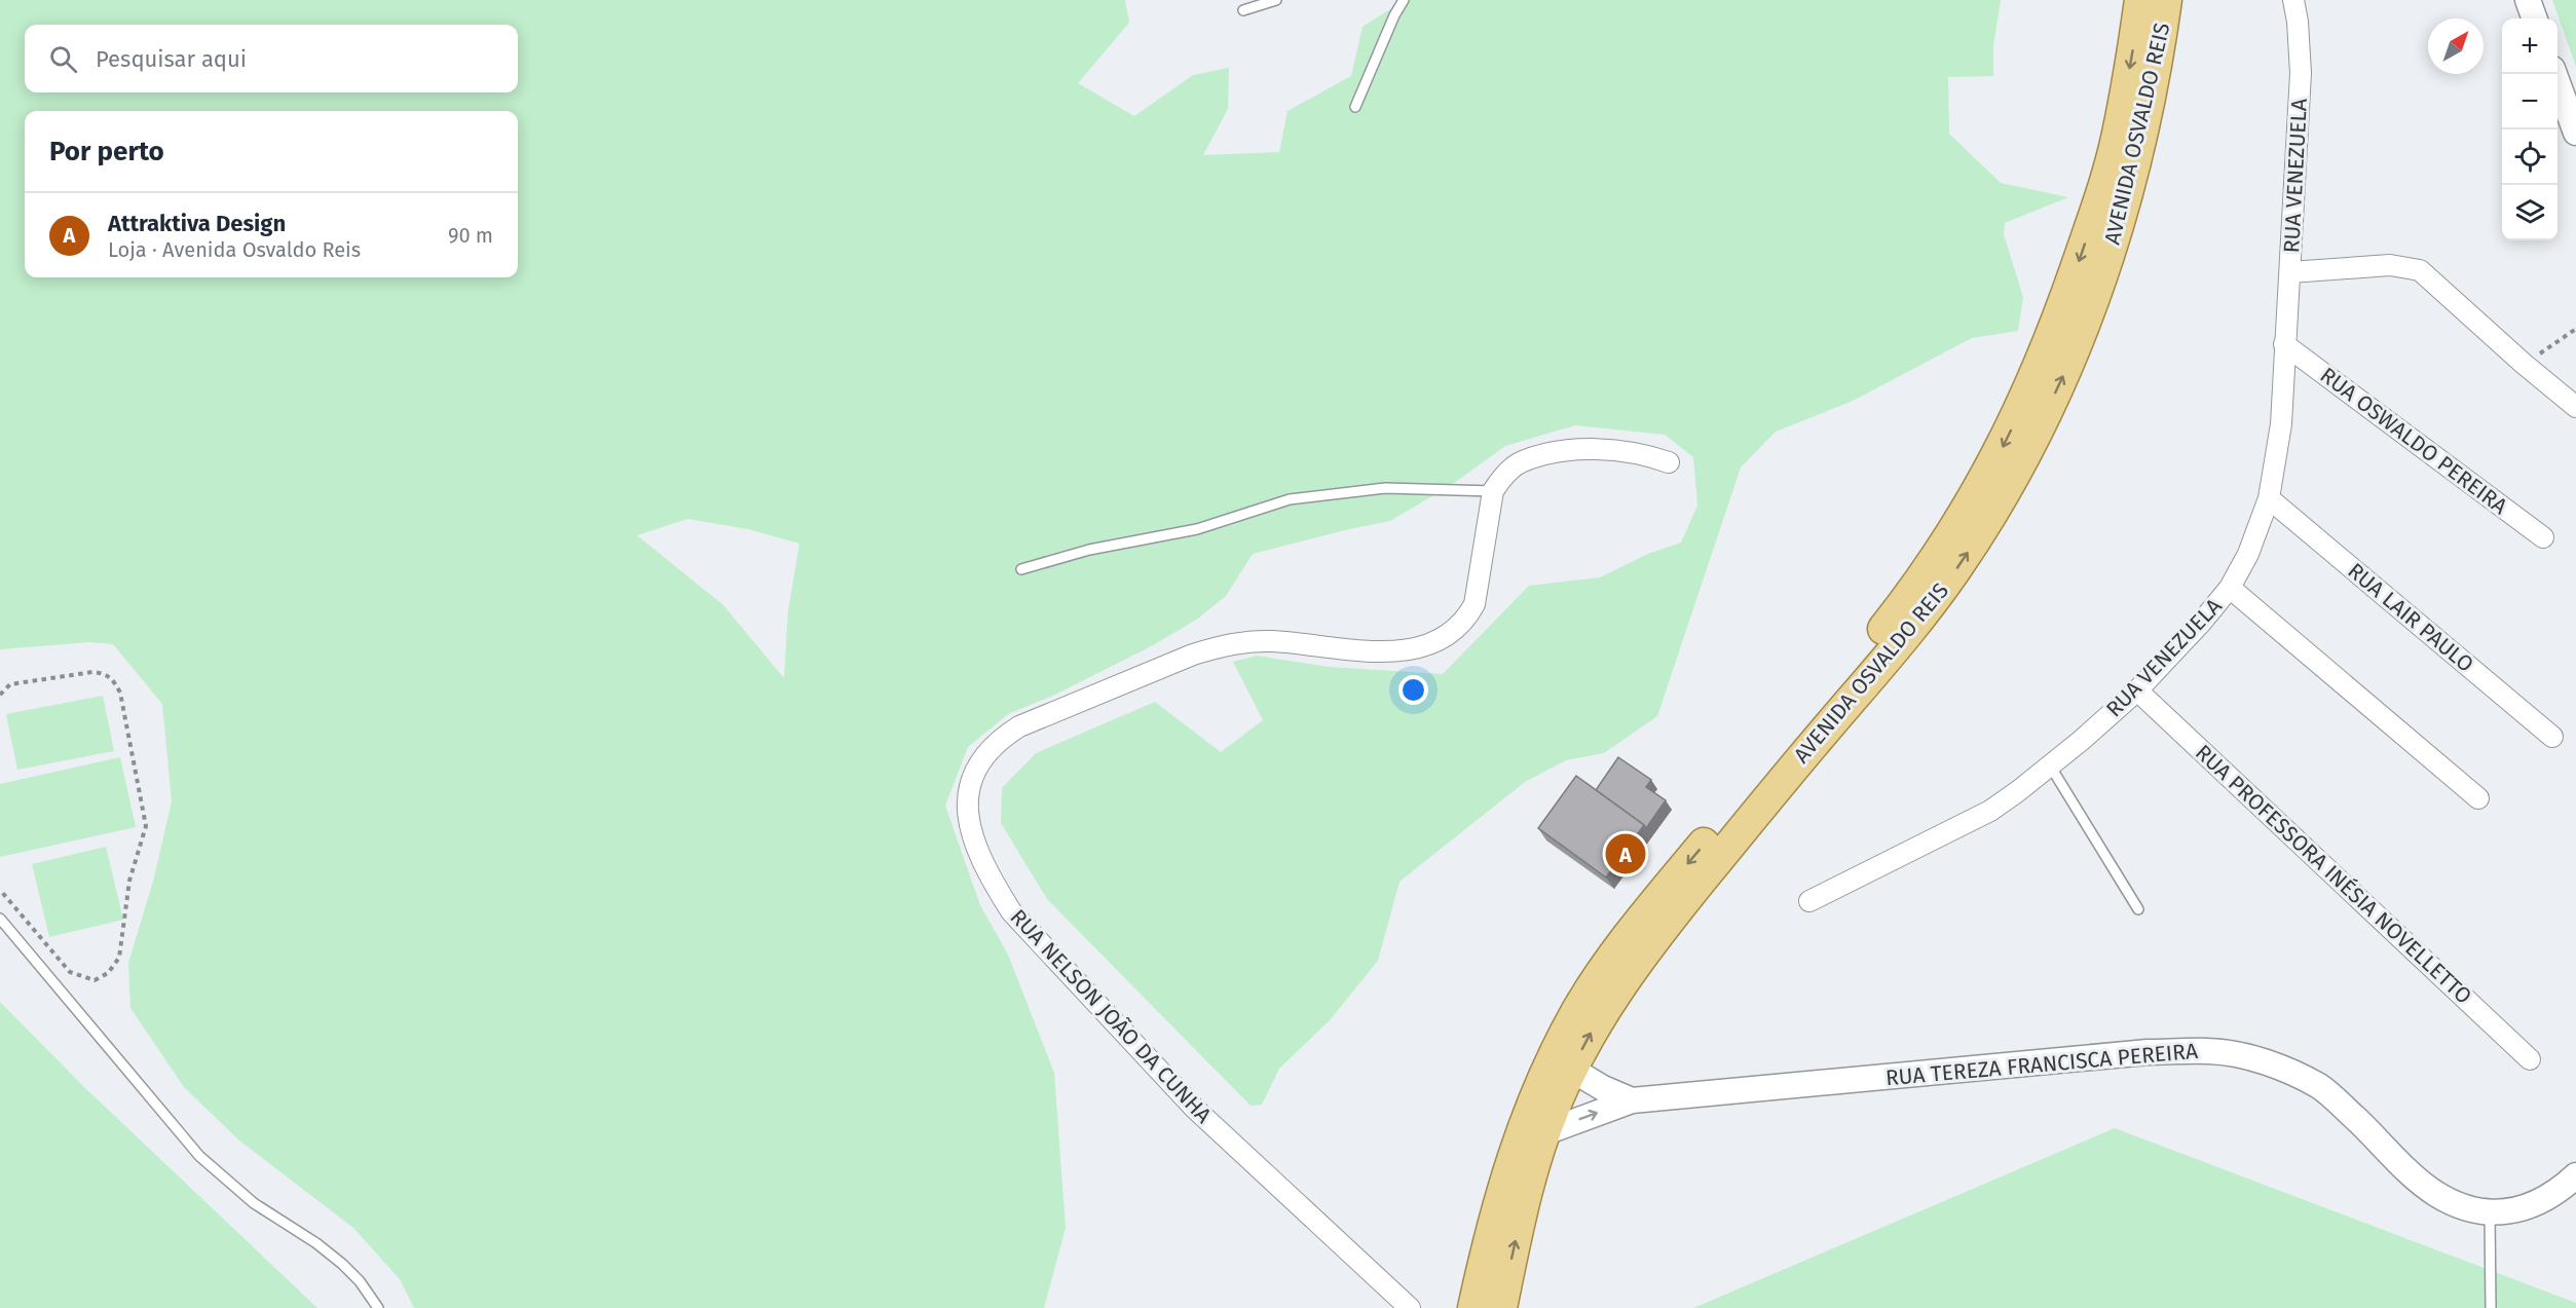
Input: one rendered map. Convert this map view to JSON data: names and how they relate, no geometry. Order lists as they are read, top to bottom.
{
  "streets": {
    "main road": ["AVENIDA OSVALDO REIS"],
    "street": [
      "RUA VENEZUELA",
      "RUA OSWALDO PEREIRA",
      "RUA LAIR PAULO",
      "RUA PROFESSORA INÉSIA NOVELLETTO",
      "RUA NELSON JOÃO DA CUNHA",
      "RUA TEREZA FRANCISCA PEREIRA"
    ]
  },
  "crossings": [
    ["AVENIDA OSVALDO REIS", "RUA TEREZA FRANCISCA PEREIRA"],
    ["RUA VENEZUELA", "RUA OSWALDO PEREIRA"],
    ["RUA VENEZUELA", "RUA LAIR PAULO"],
    ["RUA VENEZUELA", "RUA PROFESSORA INÉSIA NOVELLETTO"]
  ],
  "north": "top right",
  "page": {
    "map_buttons": ["+", "−"],
    "search": "Pesquisar aqui",
    "heading": "Por perto",
    "list": [
      {
        "mark": "A",
        "name": "Attraktiva Design",
        "note": "Loja · Avenida Osvaldo Reis",
        "value": "90 m"
      }
    ],
    "pins": "A"
  }
}
